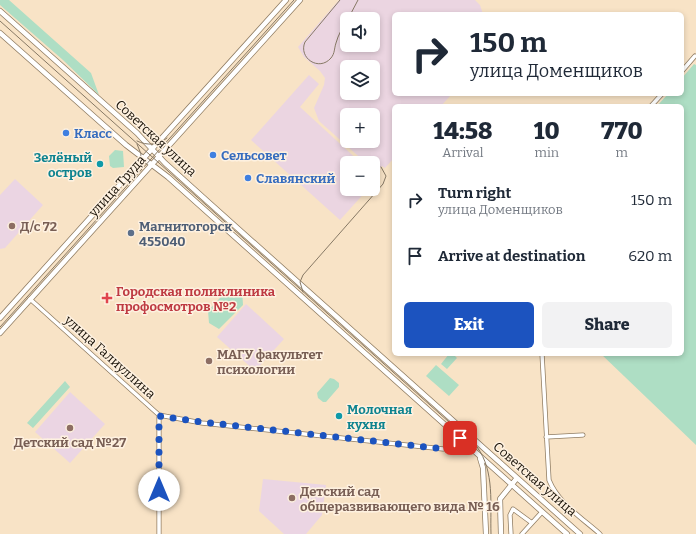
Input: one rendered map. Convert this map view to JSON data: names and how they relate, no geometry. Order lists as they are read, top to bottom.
{
  "streets": {
    "main road": ["Советская улица", "улица Труда"],
    "street": ["улица Галиуллина"]
  },
  "crossings": [
    ["Советская улица", "улица Труда"],
    ["улица Труда", "улица Галиуллина"]
  ],
  "places": {
    "other": [
      "Класс",
      "Сельсовет",
      "Зелёный остров",
      "Славянский",
      "Д/с 72",
      "Магнитогорск 455040",
      "МАГУ факультет психологии",
      "Молочная кухня",
      "Детский сад №27",
      "Детский сад общеразвивающего вида № 16"
    ],
    "health": ["Городская поликлиника профосмотров №2"]
  },
  "page": {
    "map_buttons": ["+", "−"],
    "turn": ["150 m", "улица Доменщиков"],
    "eta": [
      "14:58",
      "Arrival",
      "10",
      "min",
      "770",
      "m"
    ],
    "list": [
      {
        "name": "Turn right",
        "note": "улица Доменщиков",
        "value": "150 m"
      },
      {
        "name": "Arrive at destination",
        "value": "620 m"
      }
    ],
    "buttons": ["Exit", "Share"]
  }
}
